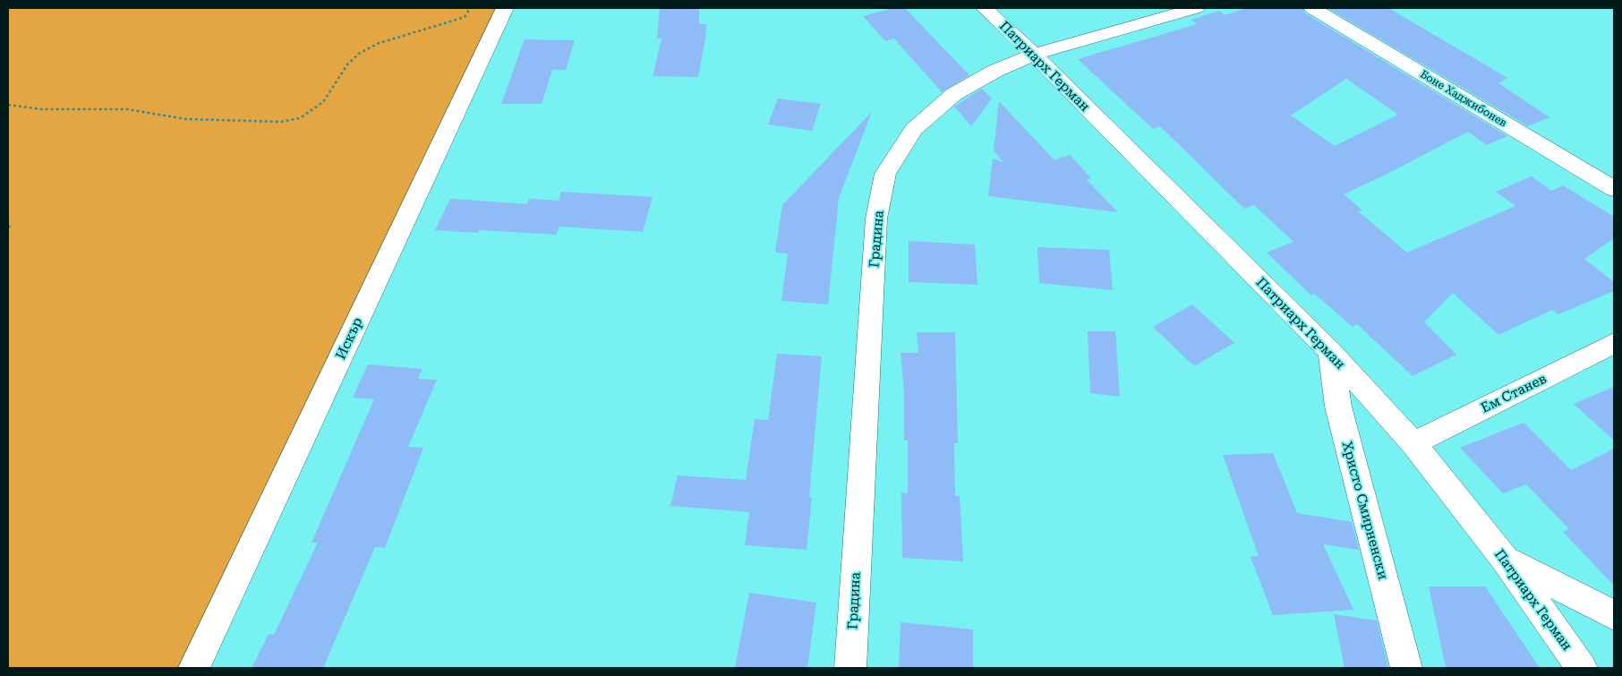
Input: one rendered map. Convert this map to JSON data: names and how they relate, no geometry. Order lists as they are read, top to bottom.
{
  "streets": {
    "street": [
      "Патриарх Герман",
      "Боне Хаджибонев",
      "Градина",
      "Искър",
      "Ем Станев",
      "Христо Смирненски"
    ]
  },
  "crossings": [
    ["Патриарх Герман", "Градина"],
    ["Патриарх Герман", "Ем Станев"],
    ["Патриарх Герман", "Христо Смирненски"]
  ]
}
